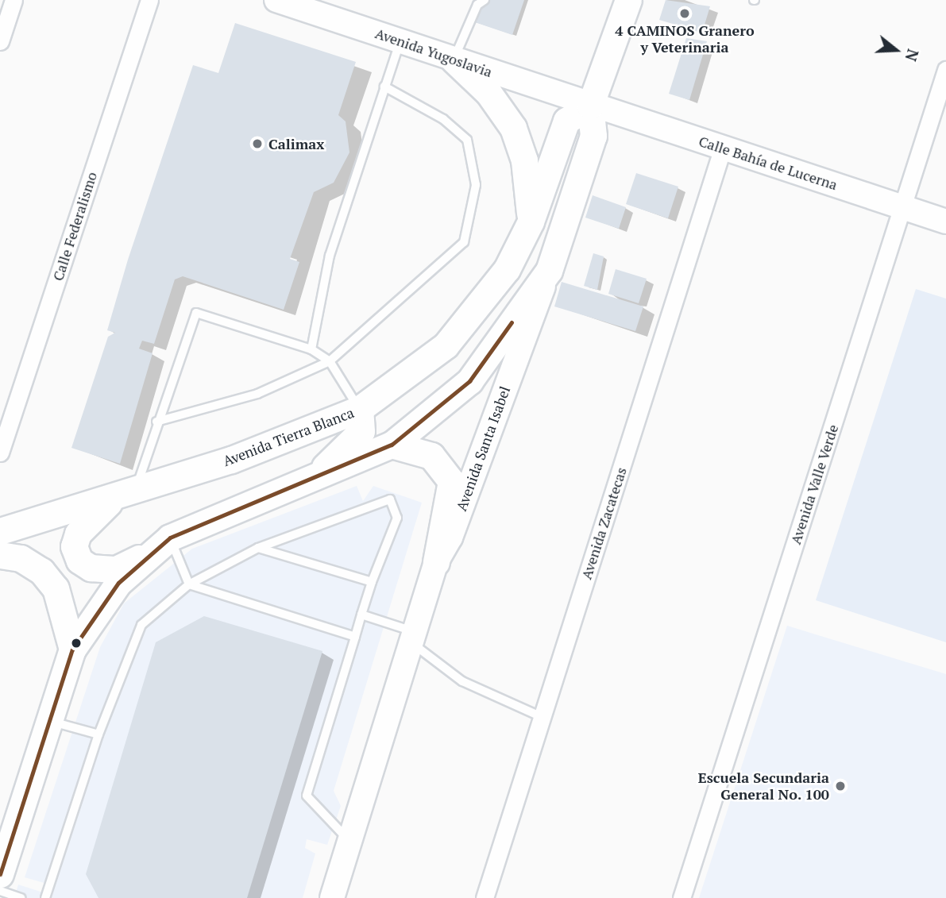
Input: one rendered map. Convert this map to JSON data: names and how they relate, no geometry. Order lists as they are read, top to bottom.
{
  "streets": {
    "main road": [
      "Avenida Yugoslavia",
      "Calle Bahía de Lucerna",
      "Avenida Tierra Blanca",
      "Avenida Santa Isabel"
    ],
    "street": ["Calle Federalismo", "Avenida Valle Verde", "Avenida Zacatecas"]
  },
  "crossings": [
    ["Avenida Yugoslavia", "Calle Bahía de Lucerna"],
    ["Avenida Yugoslavia", "Avenida Tierra Blanca"],
    ["Avenida Yugoslavia", "Avenida Santa Isabel"],
    ["Calle Bahía de Lucerna", "Avenida Tierra Blanca"],
    ["Calle Bahía de Lucerna", "Avenida Santa Isabel"],
    ["Calle Bahía de Lucerna", "Avenida Valle Verde"],
    ["Calle Bahía de Lucerna", "Avenida Zacatecas"],
    ["Avenida Tierra Blanca", "Avenida Santa Isabel"]
  ],
  "places": ["4 CAMINOS Granero y Veterinaria", "Calimax", "Escuela Secundaria General No. 100"],
  "north": "right"
}
